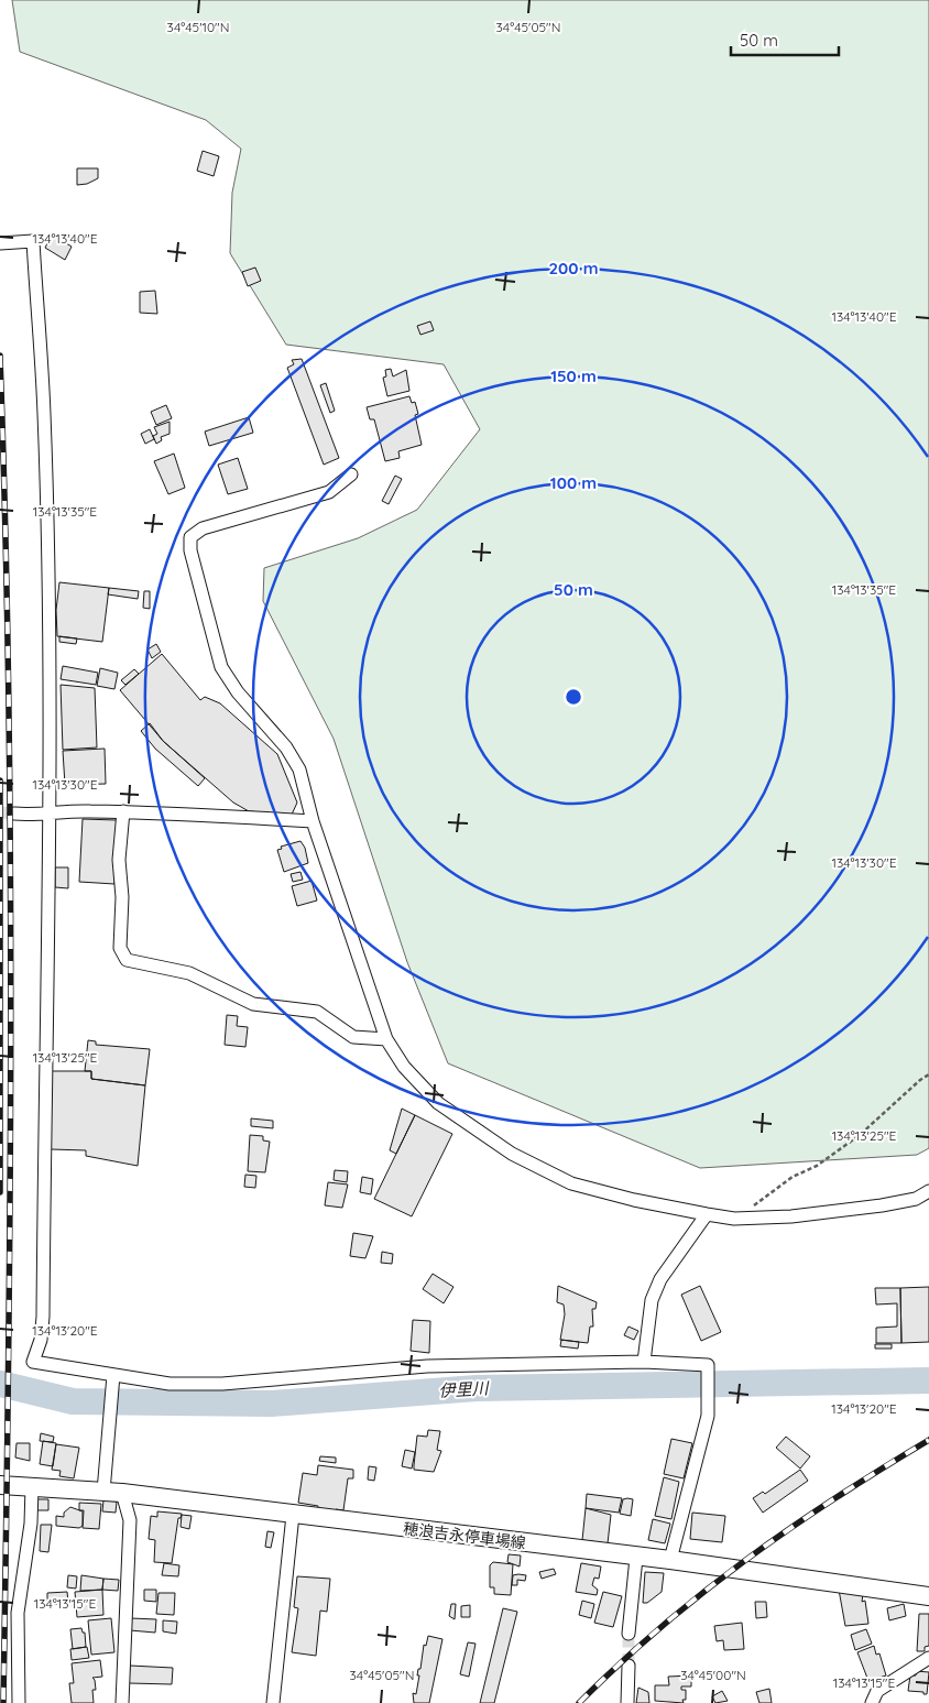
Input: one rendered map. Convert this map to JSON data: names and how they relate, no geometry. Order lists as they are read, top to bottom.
{
  "streets": {
    "main road": ["穂浪吉永停車場線"]
  },
  "water": ["伊里川"],
  "scale_bar": "50 m",
  "coordinates": [
    "34°45'10\"N",
    "34°45'05\"N",
    "134°13'40\"E",
    "134°13'35\"E",
    "134°13'30\"E",
    "134°13'25\"E",
    "134°13'20\"E",
    "134°13'15\"E",
    "34°45'00\"N"
  ],
  "rings": [
    "200 m",
    "150 m",
    "100 m",
    "50 m"
  ]
}
